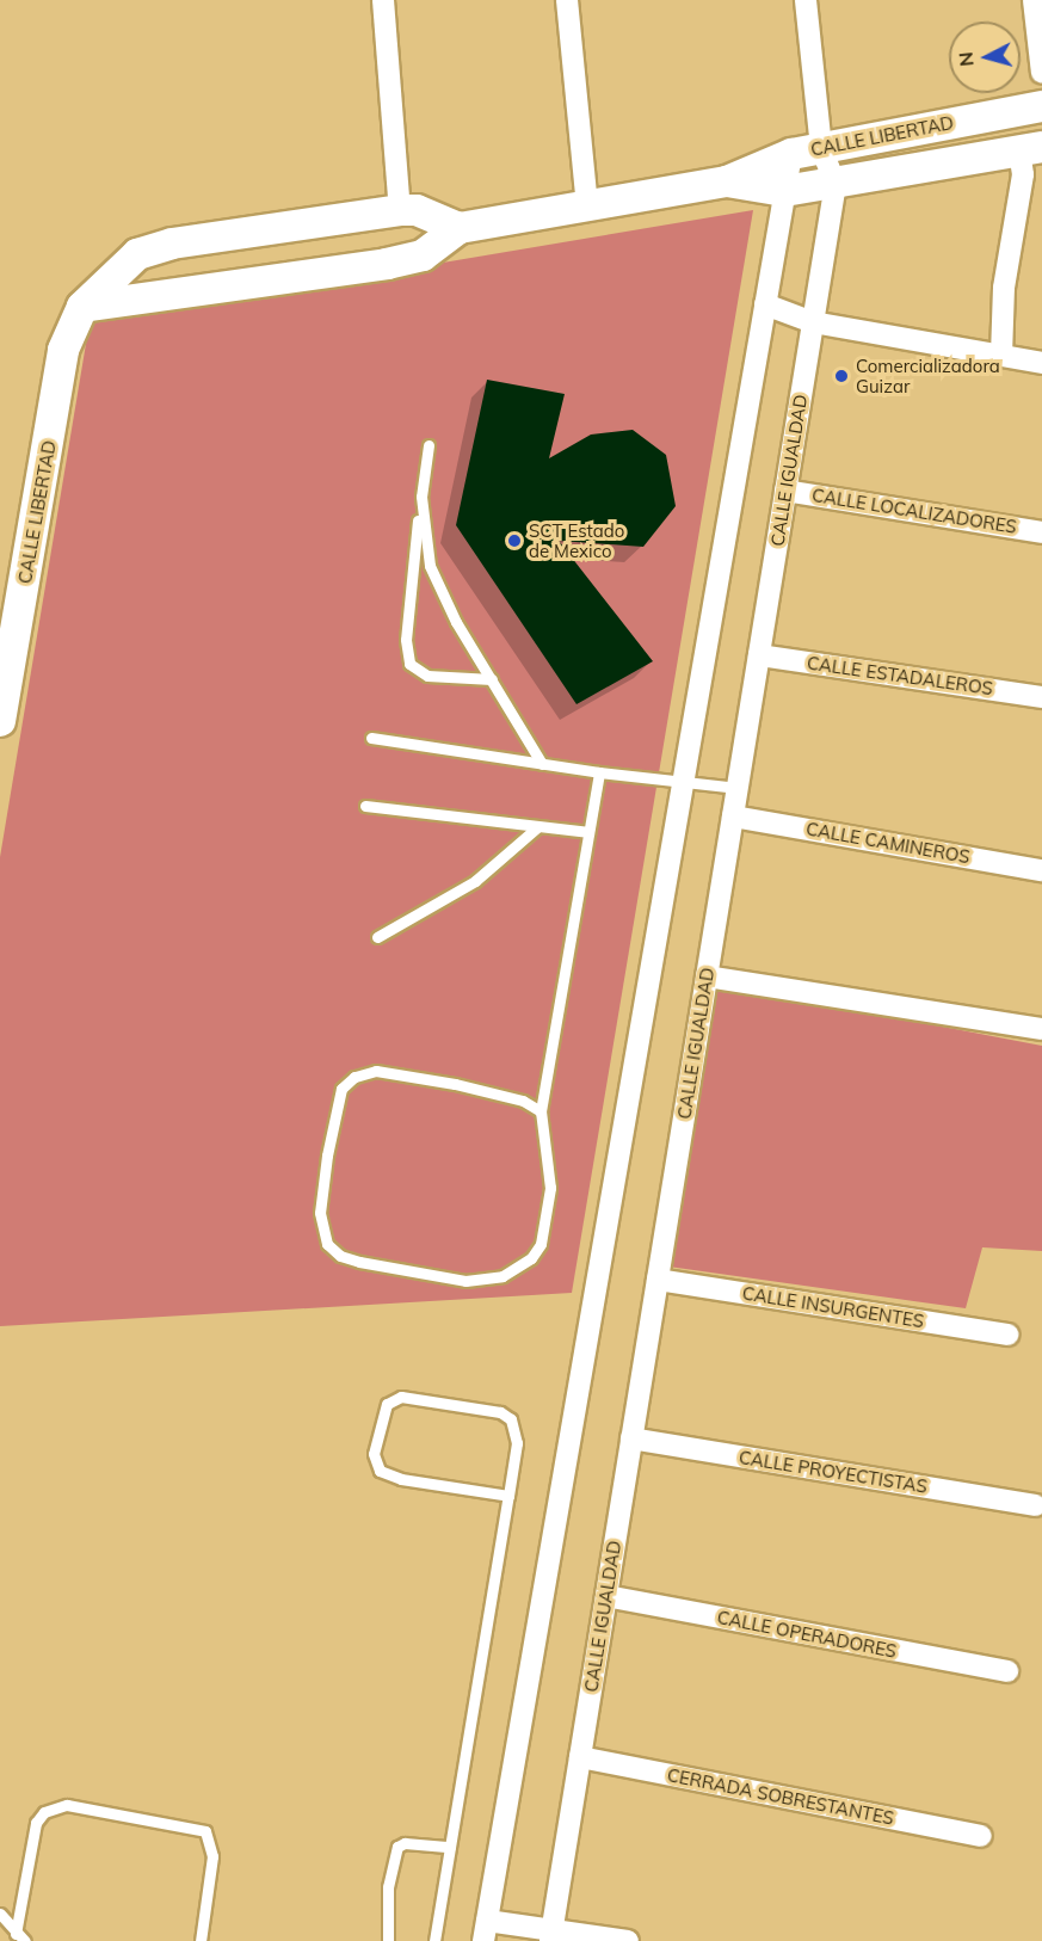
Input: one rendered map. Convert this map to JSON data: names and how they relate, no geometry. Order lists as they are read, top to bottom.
{
  "streets": {
    "main road": ["CALLE LIBERTAD"],
    "street": [
      "CALLE IGUALDAD",
      "CALLE LOCALIZADORES",
      "CALLE ESTADALEROS",
      "CALLE CAMINEROS",
      "CALLE INSURGENTES",
      "CALLE PROYECTISTAS",
      "CALLE OPERADORES",
      "CERRADA SOBRESTANTES"
    ]
  },
  "crossings": [
    ["CALLE LIBERTAD", "CALLE IGUALDAD"],
    ["CALLE IGUALDAD", "CALLE LOCALIZADORES"],
    ["CALLE IGUALDAD", "CALLE ESTADALEROS"],
    ["CALLE IGUALDAD", "CALLE CAMINEROS"],
    ["CALLE IGUALDAD", "CALLE INSURGENTES"],
    ["CALLE IGUALDAD", "CALLE PROYECTISTAS"],
    ["CALLE IGUALDAD", "CALLE OPERADORES"],
    ["CALLE IGUALDAD", "CERRADA SOBRESTANTES"]
  ],
  "places": ["Comercializadora Guizar", "SCT Estado de Mexico"],
  "north": "left"
}
